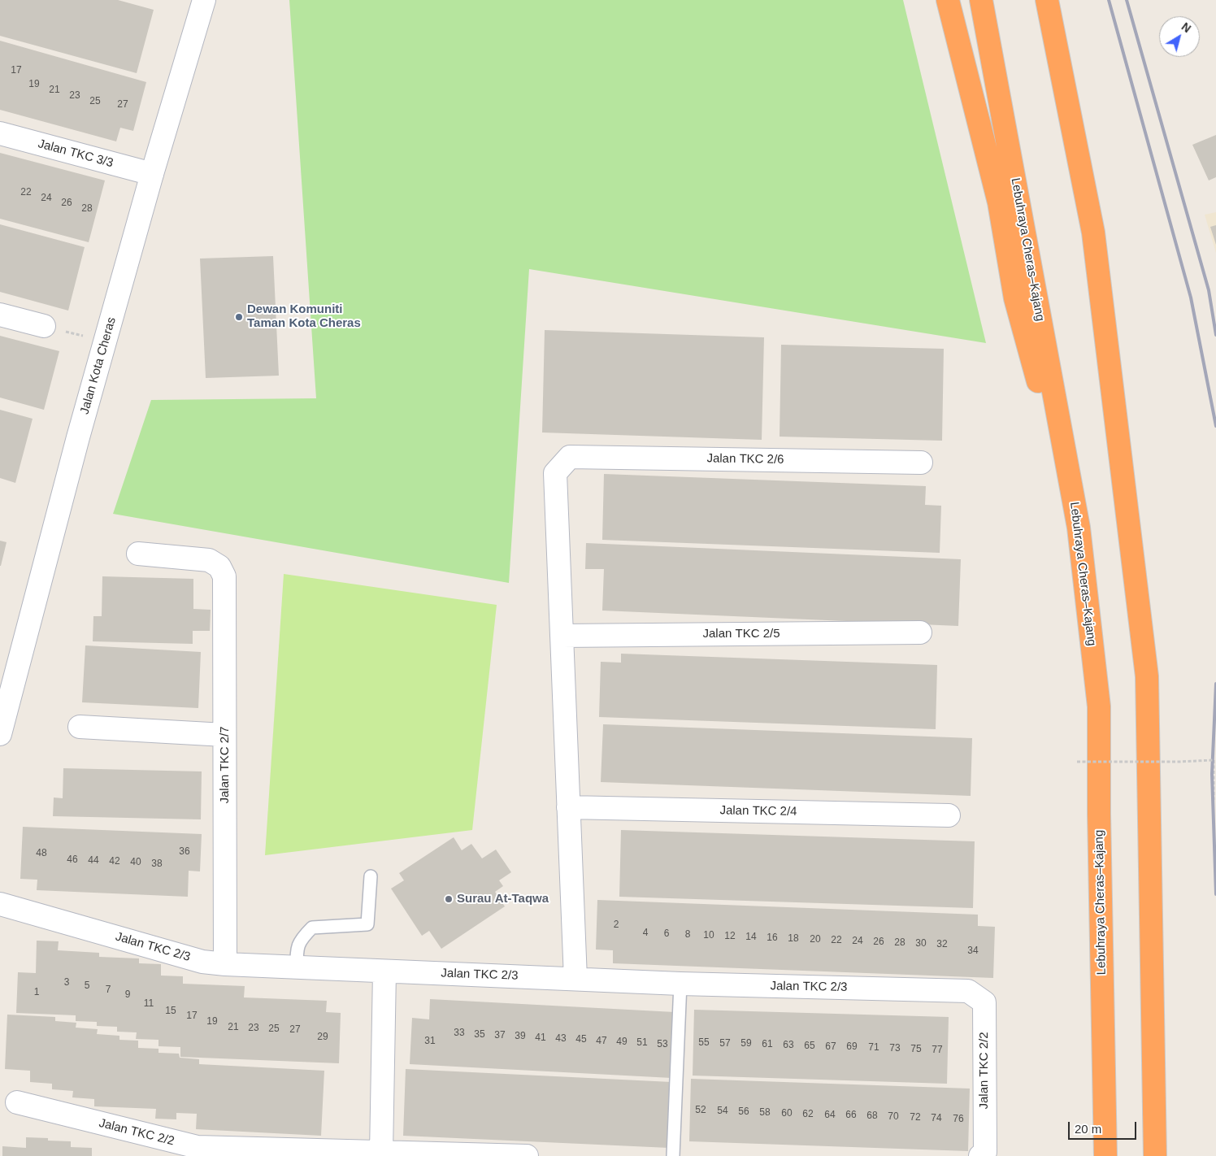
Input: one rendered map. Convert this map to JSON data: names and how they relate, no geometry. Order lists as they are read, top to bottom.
{
  "streets": {
    "highway": ["Lebuhraya Cheras–Kajang"],
    "street": [
      "Jalan TKC 3/3",
      "Jalan Kota Cheras",
      "Jalan TKC 2/6",
      "Jalan TKC 2/5",
      "Jalan TKC 2/7",
      "Jalan TKC 2/4",
      "Jalan TKC 2/3",
      "Jalan TKC 2/2"
    ]
  },
  "crossings": [
    ["Jalan TKC 3/3", "Jalan Kota Cheras"],
    ["Jalan TKC 2/6", "Jalan TKC 2/5"],
    ["Jalan TKC 2/7", "Jalan TKC 2/3"],
    ["Jalan TKC 2/3", "Jalan TKC 2/2"]
  ],
  "places": ["Dewan Komuniti Taman Kota Cheras", "Surau At-Taqwa"],
  "house_numbers": [
    "17",
    "19",
    "21",
    "23",
    "25",
    "27",
    "22",
    "24",
    "26",
    "28",
    "36",
    "48",
    "46",
    "44",
    "42",
    "40",
    "38",
    "2",
    "4",
    "6",
    "8",
    "10",
    "12",
    "14",
    "16",
    "18",
    "20",
    "22",
    "24",
    "26",
    "28",
    "30",
    "32",
    "34",
    "3",
    "5",
    "7",
    "1",
    "9",
    "11",
    "15",
    "17",
    "19",
    "21",
    "23",
    "25",
    "27",
    "33",
    "35",
    "37",
    "39",
    "29",
    "41",
    "43",
    "45",
    "31",
    "47",
    "49",
    "51",
    "55",
    "57",
    "59",
    "53",
    "61",
    "63",
    "65",
    "67",
    "69",
    "71",
    "73",
    "75",
    "77",
    "52",
    "54",
    "56",
    "58",
    "60",
    "62",
    "64",
    "66",
    "68",
    "70",
    "72",
    "74",
    "76"
  ],
  "scale_bar": "20 m",
  "north": "top right"
}
